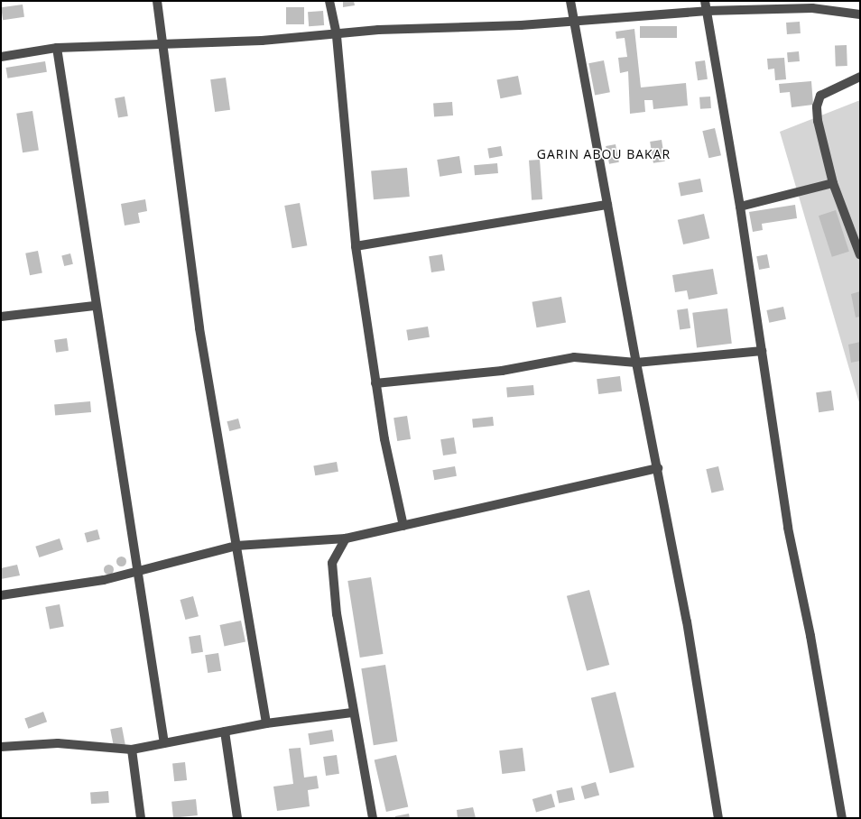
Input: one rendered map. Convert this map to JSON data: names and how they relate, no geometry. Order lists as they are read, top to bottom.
{
  "districts": ["GARIN ABOU BAKAR"]
}
